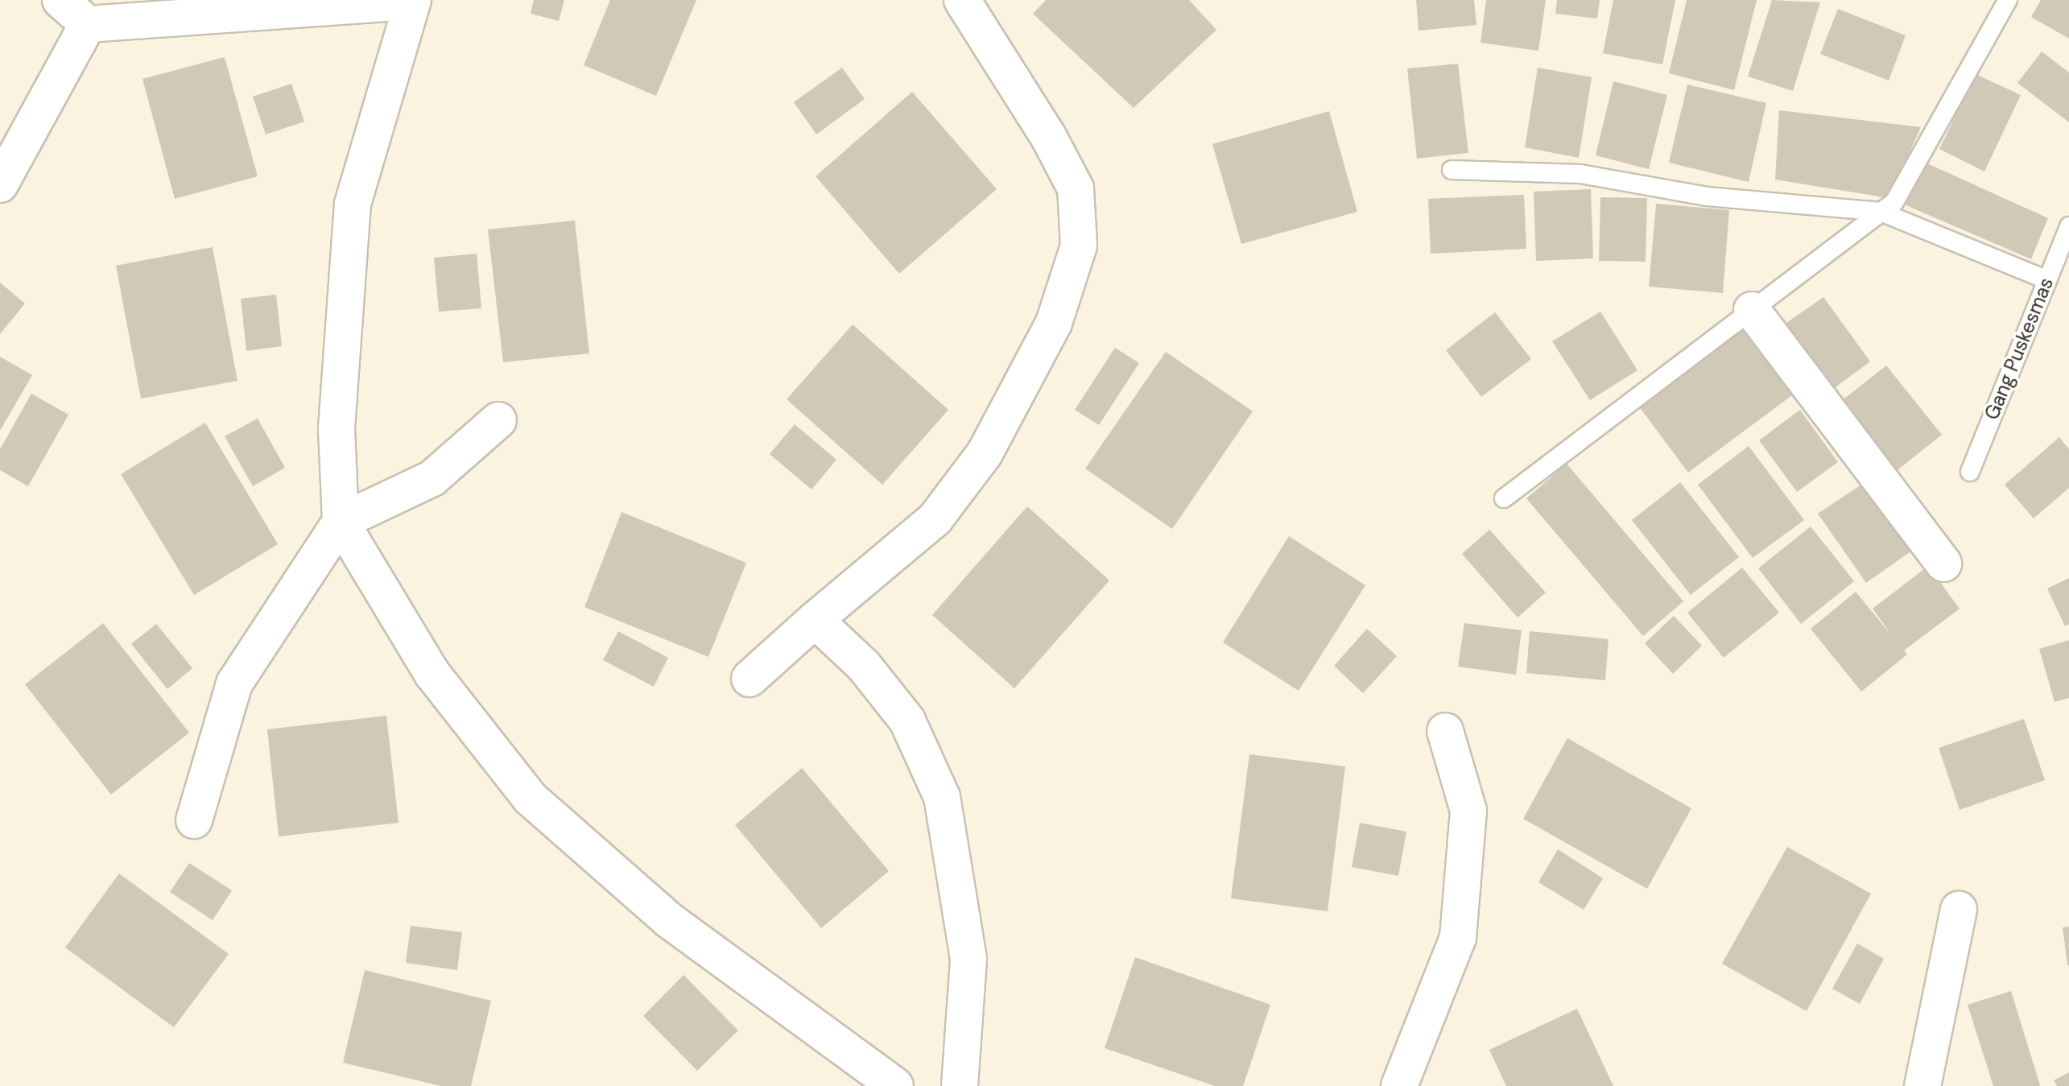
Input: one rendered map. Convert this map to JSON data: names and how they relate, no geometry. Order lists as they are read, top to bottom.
{
  "streets": {
    "lane": ["Gang Puskesmas"]
  }
}
